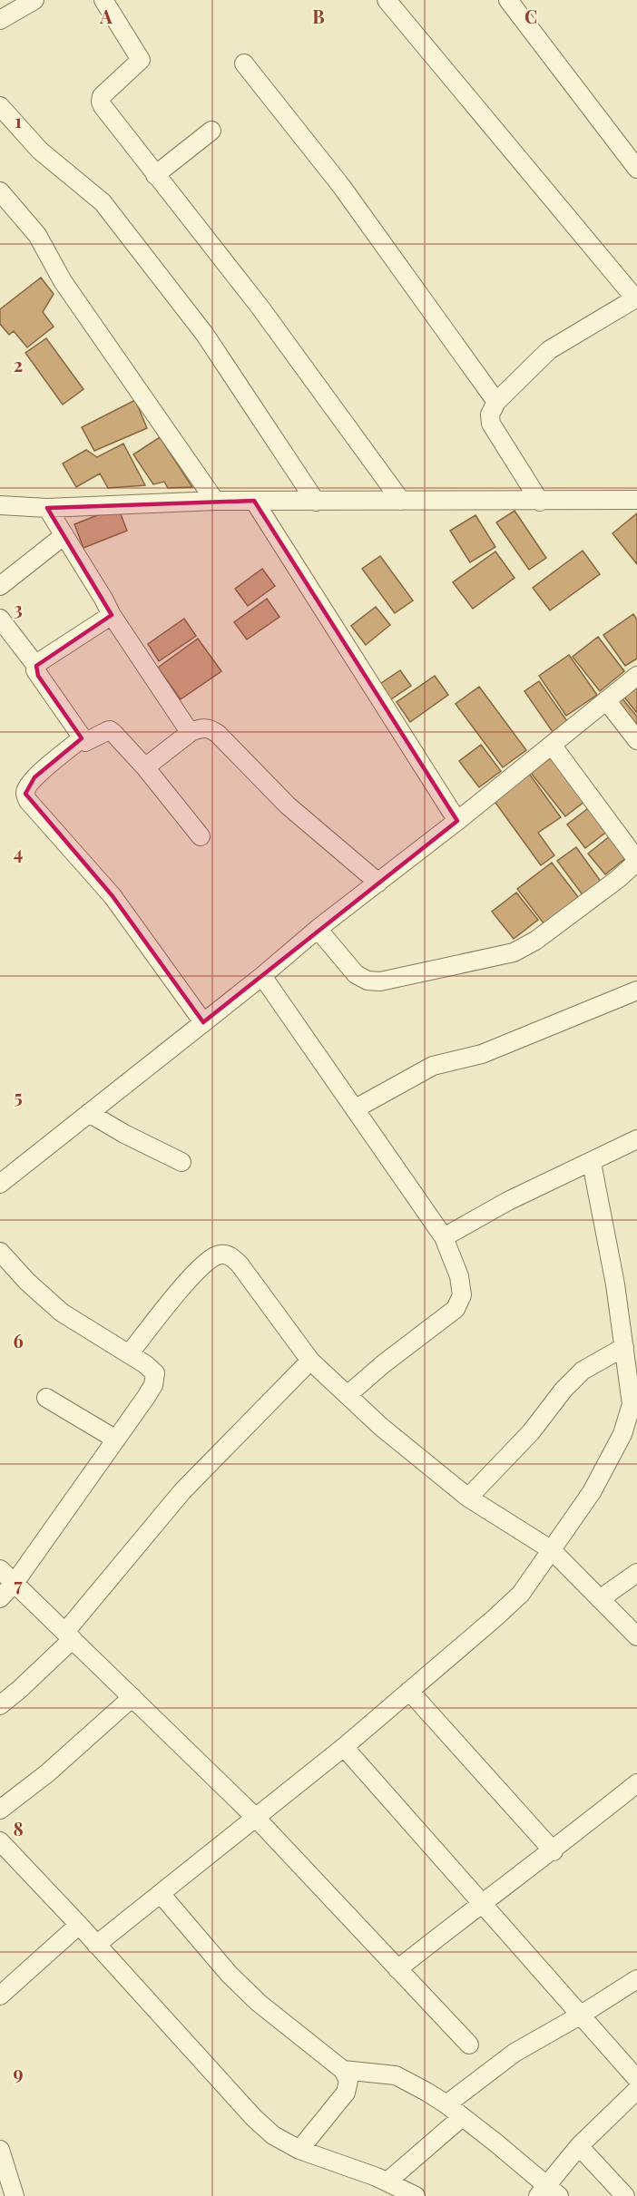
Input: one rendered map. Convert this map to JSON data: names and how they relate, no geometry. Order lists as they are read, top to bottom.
{
  "grid": {
    "columns": ["A", "B", "C"],
    "rows": [
      "1",
      "2",
      "3",
      "4",
      "5",
      "6",
      "7",
      "8",
      "9"
    ]
  }
}
